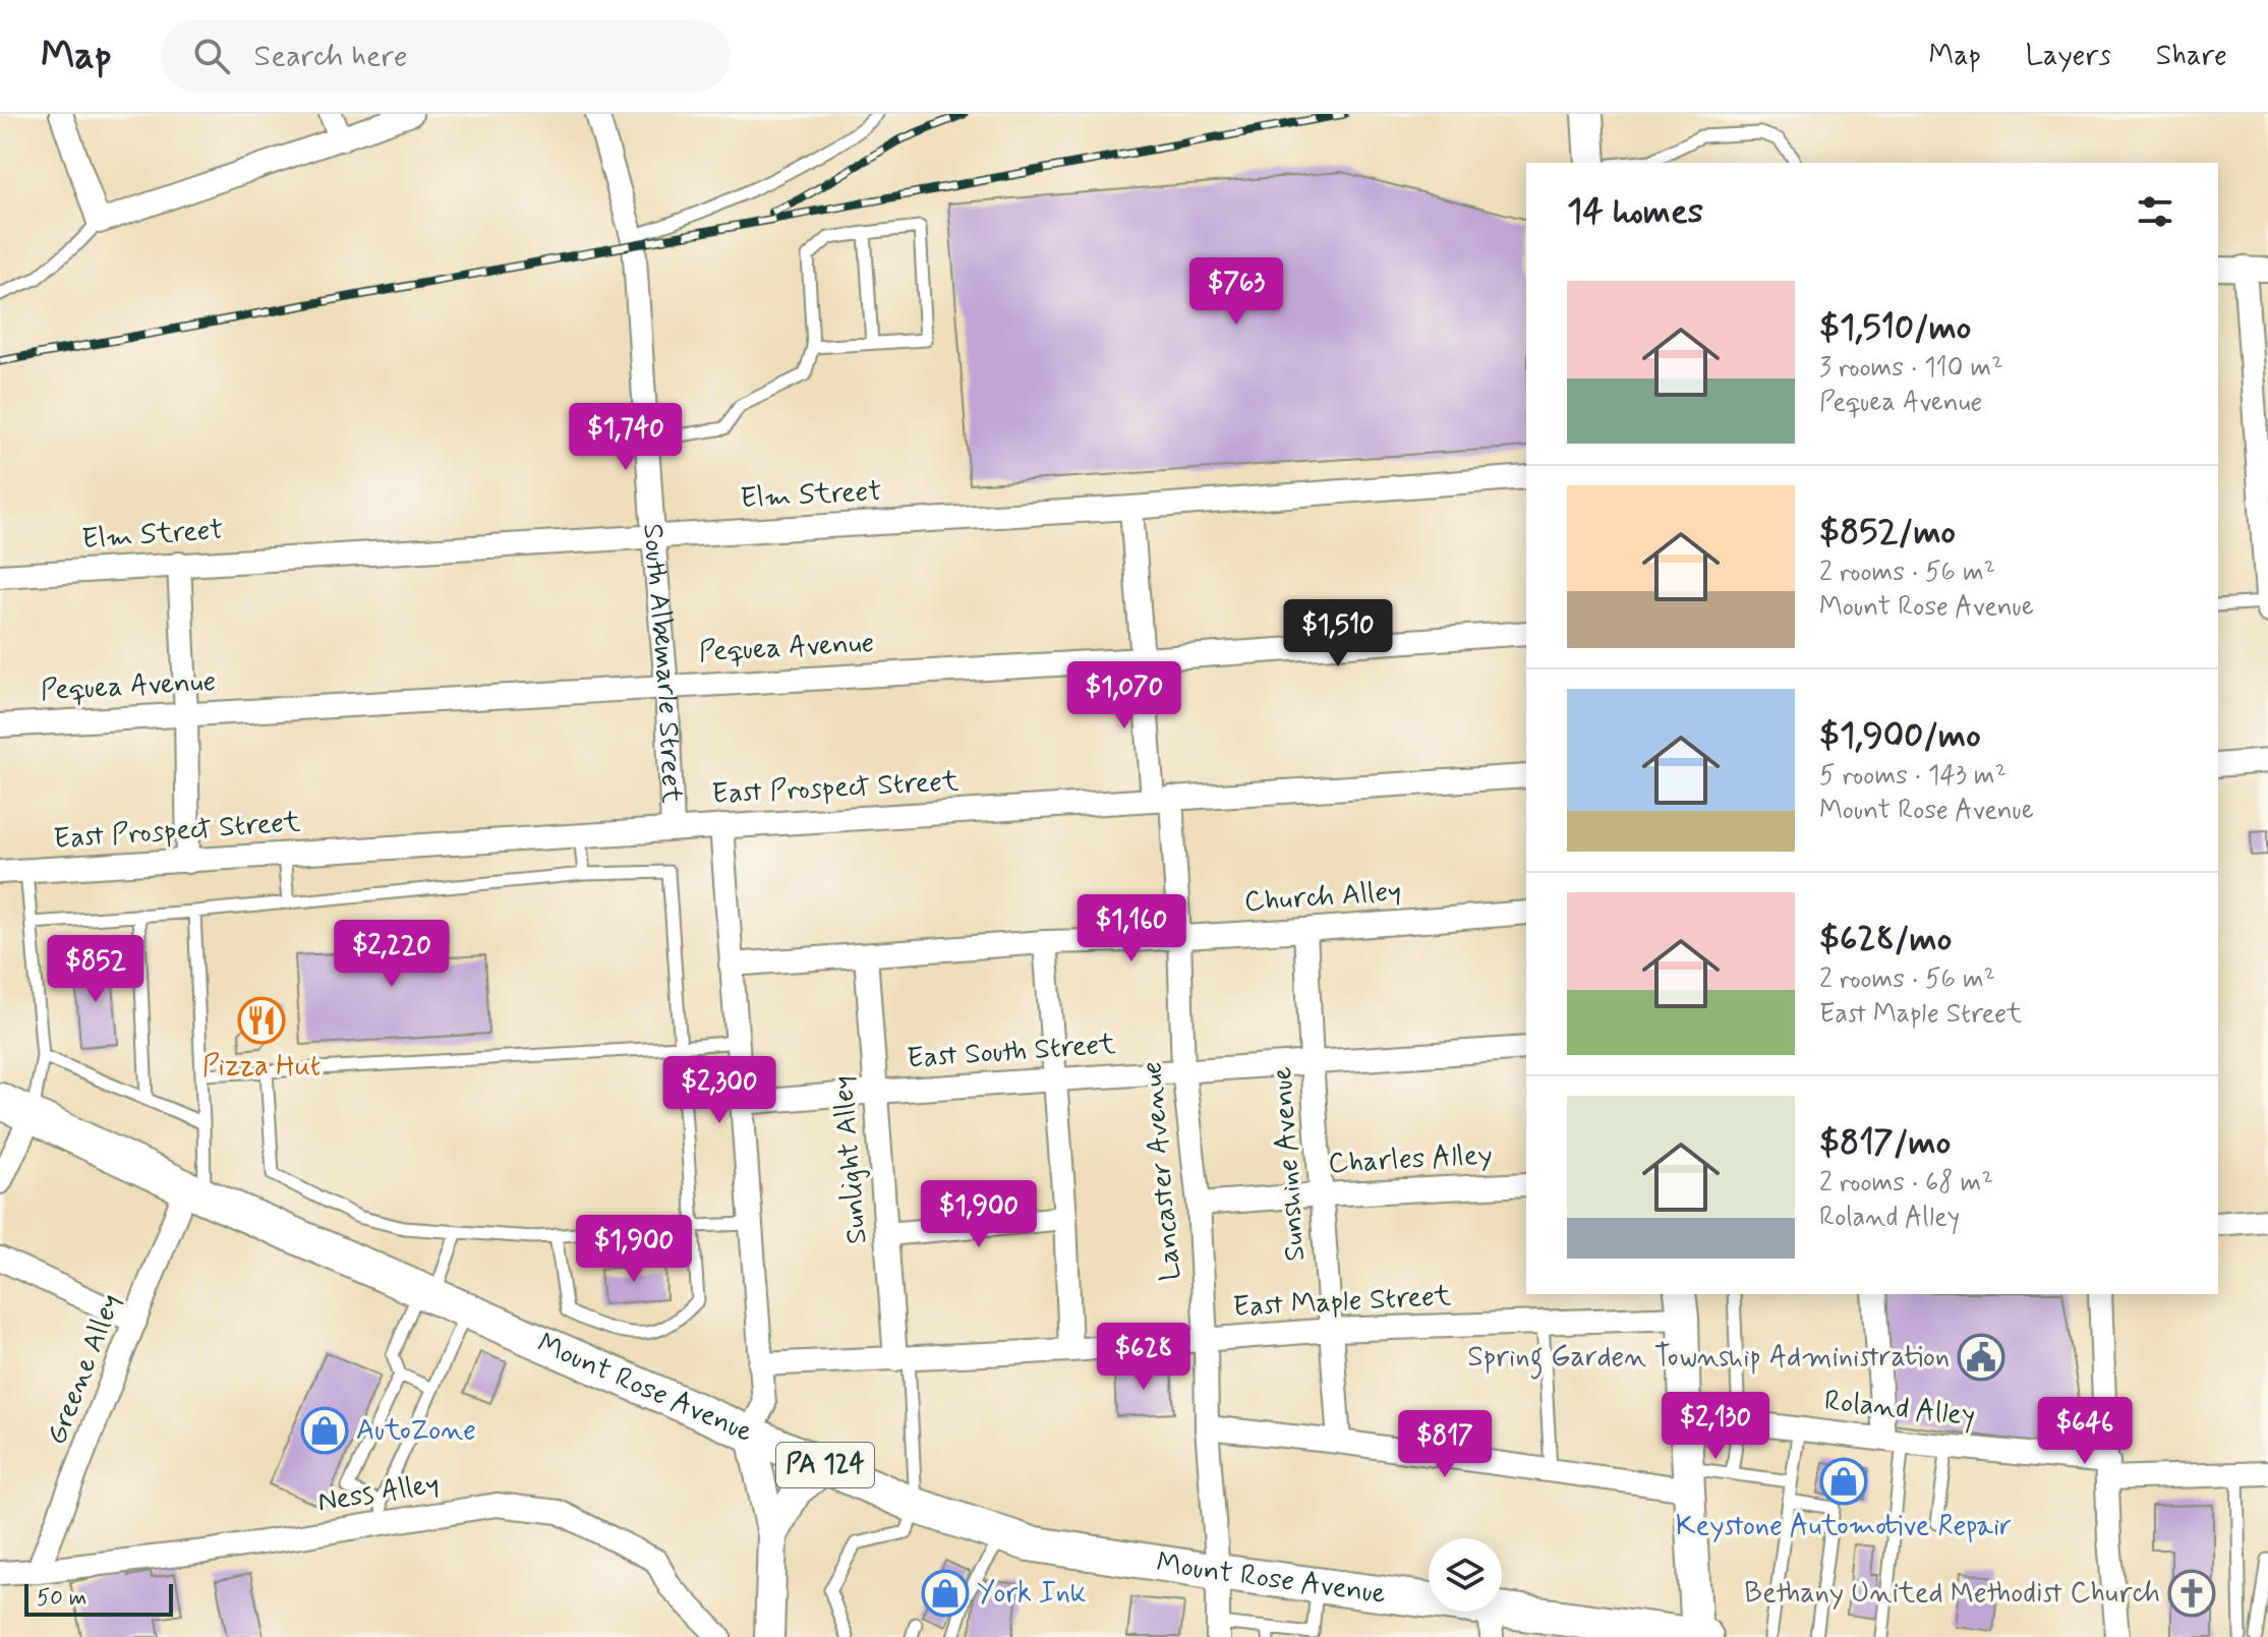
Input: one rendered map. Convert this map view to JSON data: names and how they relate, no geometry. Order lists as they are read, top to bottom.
{
  "streets": {
    "main road": ["Mount Rose Avenue", "PA 124"],
    "street": [
      "Elm Street",
      "Pequea Avenue",
      "South Albemarle Street",
      "East Prospect Street",
      "Church Alley",
      "East South Street",
      "Sunlight Alley",
      "Charles Alley",
      "Sunshine Avenue",
      "Lancaster Avenue",
      "East Maple Street",
      "Greene Alley",
      "Roland Alley",
      "Ness Alley"
    ]
  },
  "crossings": [
    ["Elm Street", "South Albemarle Street"],
    ["Elm Street", "Lancaster Avenue"],
    ["Pequea Avenue", "South Albemarle Street"],
    ["Pequea Avenue", "Lancaster Avenue"],
    ["South Albemarle Street", "East Prospect Street"],
    ["South Albemarle Street", "Church Alley"],
    ["South Albemarle Street", "East South Street"],
    ["South Albemarle Street", "East Maple Street"],
    ["South Albemarle Street", "Mount Rose Avenue"],
    ["East Prospect Street", "Lancaster Avenue"],
    ["Church Alley", "Sunlight Alley"],
    ["Church Alley", "Sunshine Avenue"],
    ["Church Alley", "Lancaster Avenue"],
    ["East South Street", "Sunlight Alley"],
    ["East South Street", "Sunshine Avenue"],
    ["East South Street", "Lancaster Avenue"],
    ["Sunlight Alley", "East Maple Street"],
    ["Charles Alley", "Sunshine Avenue"],
    ["Charles Alley", "Lancaster Avenue"],
    ["Sunshine Avenue", "East Maple Street"],
    ["Lancaster Avenue", "East Maple Street"],
    ["Lancaster Avenue", "Mount Rose Avenue"],
    ["Greene Alley", "Mount Rose Avenue"],
    ["Greene Alley", "Ness Alley"]
  ],
  "places": {
    "restaurant": ["Pizza Hut"],
    "public building": ["Spring Garden Township Administration"],
    "shop": ["AutoZone", "Keystone Automotive Repair", "York Ink"],
    "church": ["Bethany United Methodist Church"]
  },
  "scale_bar": "50 m",
  "page": {
    "header": "Map",
    "search": "Search here",
    "nav": ["Map", "Layers", "Share"],
    "heading": "14 homes",
    "price": [
      "$763",
      "$1,740",
      "$1,510",
      "$1,070",
      "$1,160",
      "$2,220",
      "$852",
      "$2,300",
      "$1,900",
      "$1,900",
      "$628",
      "$2,130",
      "$646",
      "$817"
    ],
    "list": [
      {
        "name": "$1,510/mo",
        "note": "3 rooms · 110 m² · Pequea Avenue"
      },
      {
        "name": "$852/mo",
        "note": "2 rooms · 56 m² · Mount Rose Avenue"
      },
      {
        "name": "$1,900/mo",
        "note": "5 rooms · 143 m² · Mount Rose Avenue"
      },
      {
        "name": "$628/mo",
        "note": "2 rooms · 56 m² · East Maple Street"
      },
      {
        "name": "$817/mo",
        "note": "2 rooms · 68 m² · Roland Alley"
      }
    ],
    "scale": "50 m"
  }
}
